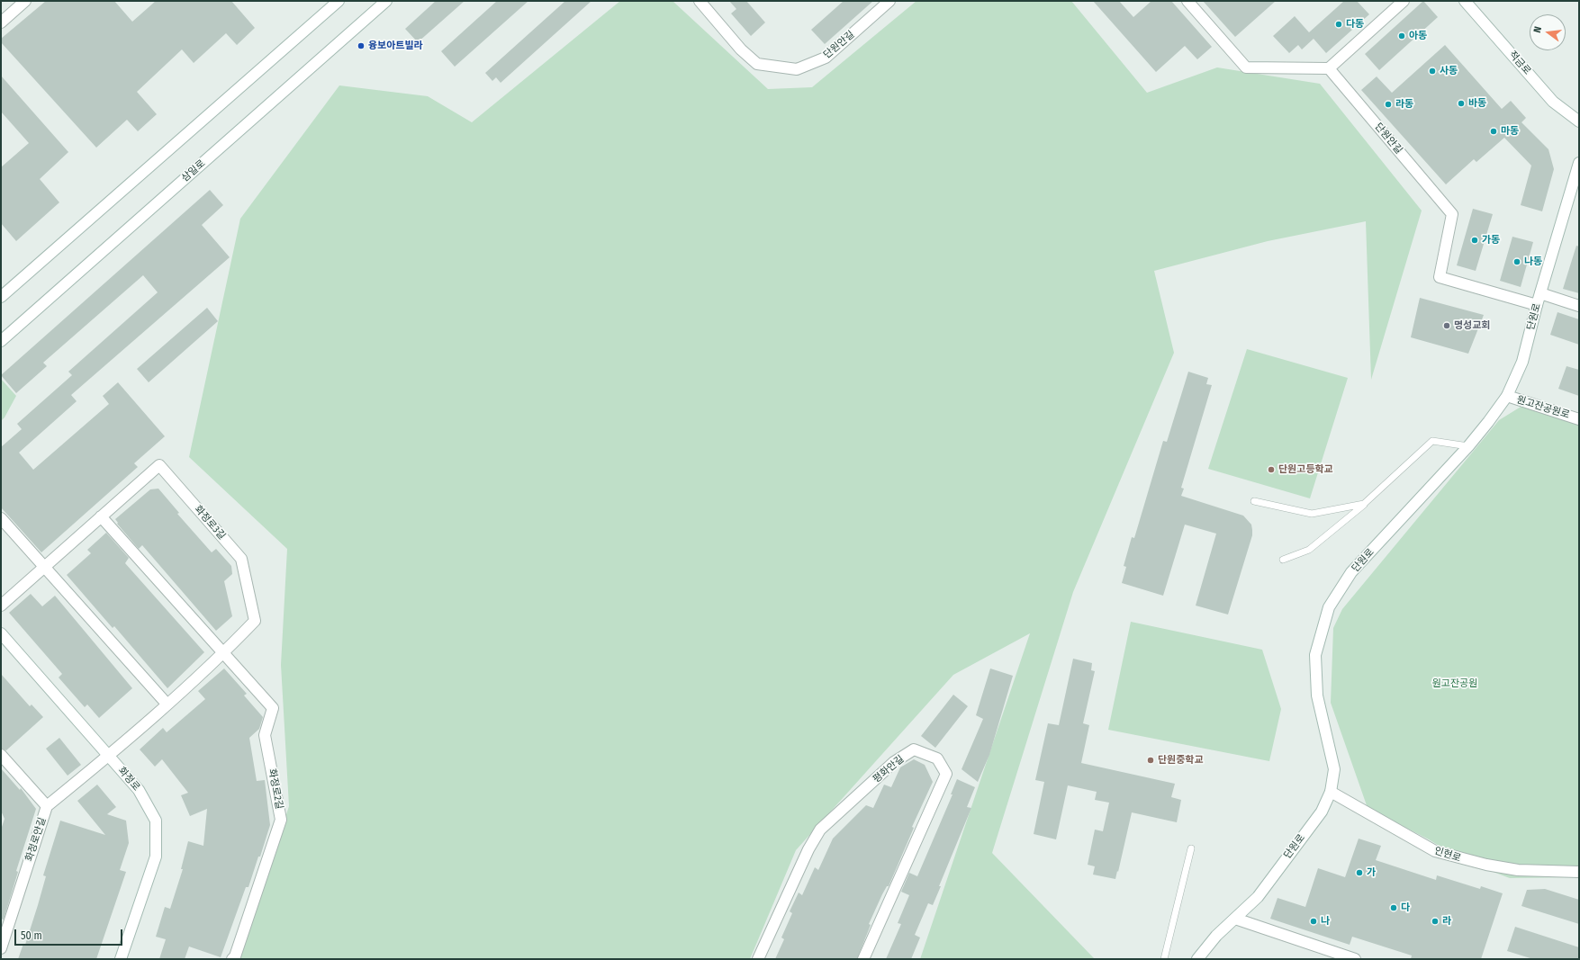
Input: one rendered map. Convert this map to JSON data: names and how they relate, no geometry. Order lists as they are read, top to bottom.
{
  "streets": {
    "street": [
      "단원안길",
      "적금로",
      "삼일로",
      "단원로",
      "원고잔공원로",
      "화정로3길",
      "평화안길",
      "화정로",
      "화정로2길",
      "화정로안길",
      "인현로"
    ]
  },
  "crossings": [
    ["단원안길", "단원로"],
    ["단원로", "원고잔공원로"],
    ["단원로", "인현로"],
    ["화정로3길", "화정로"],
    ["화정로3길", "화정로2길"],
    ["화정로3길", "화정로안길"]
  ],
  "parks": ["원고잔공원"],
  "places": [
    "다동",
    "아동",
    "융보아트빌라",
    "사동",
    "바동",
    "라동",
    "마동",
    "가동",
    "나동",
    "명성교회",
    "단원고등학교",
    "단원중학교",
    "가",
    "다",
    "나",
    "라"
  ],
  "scale_bar": "50 m",
  "north": "left"
}
